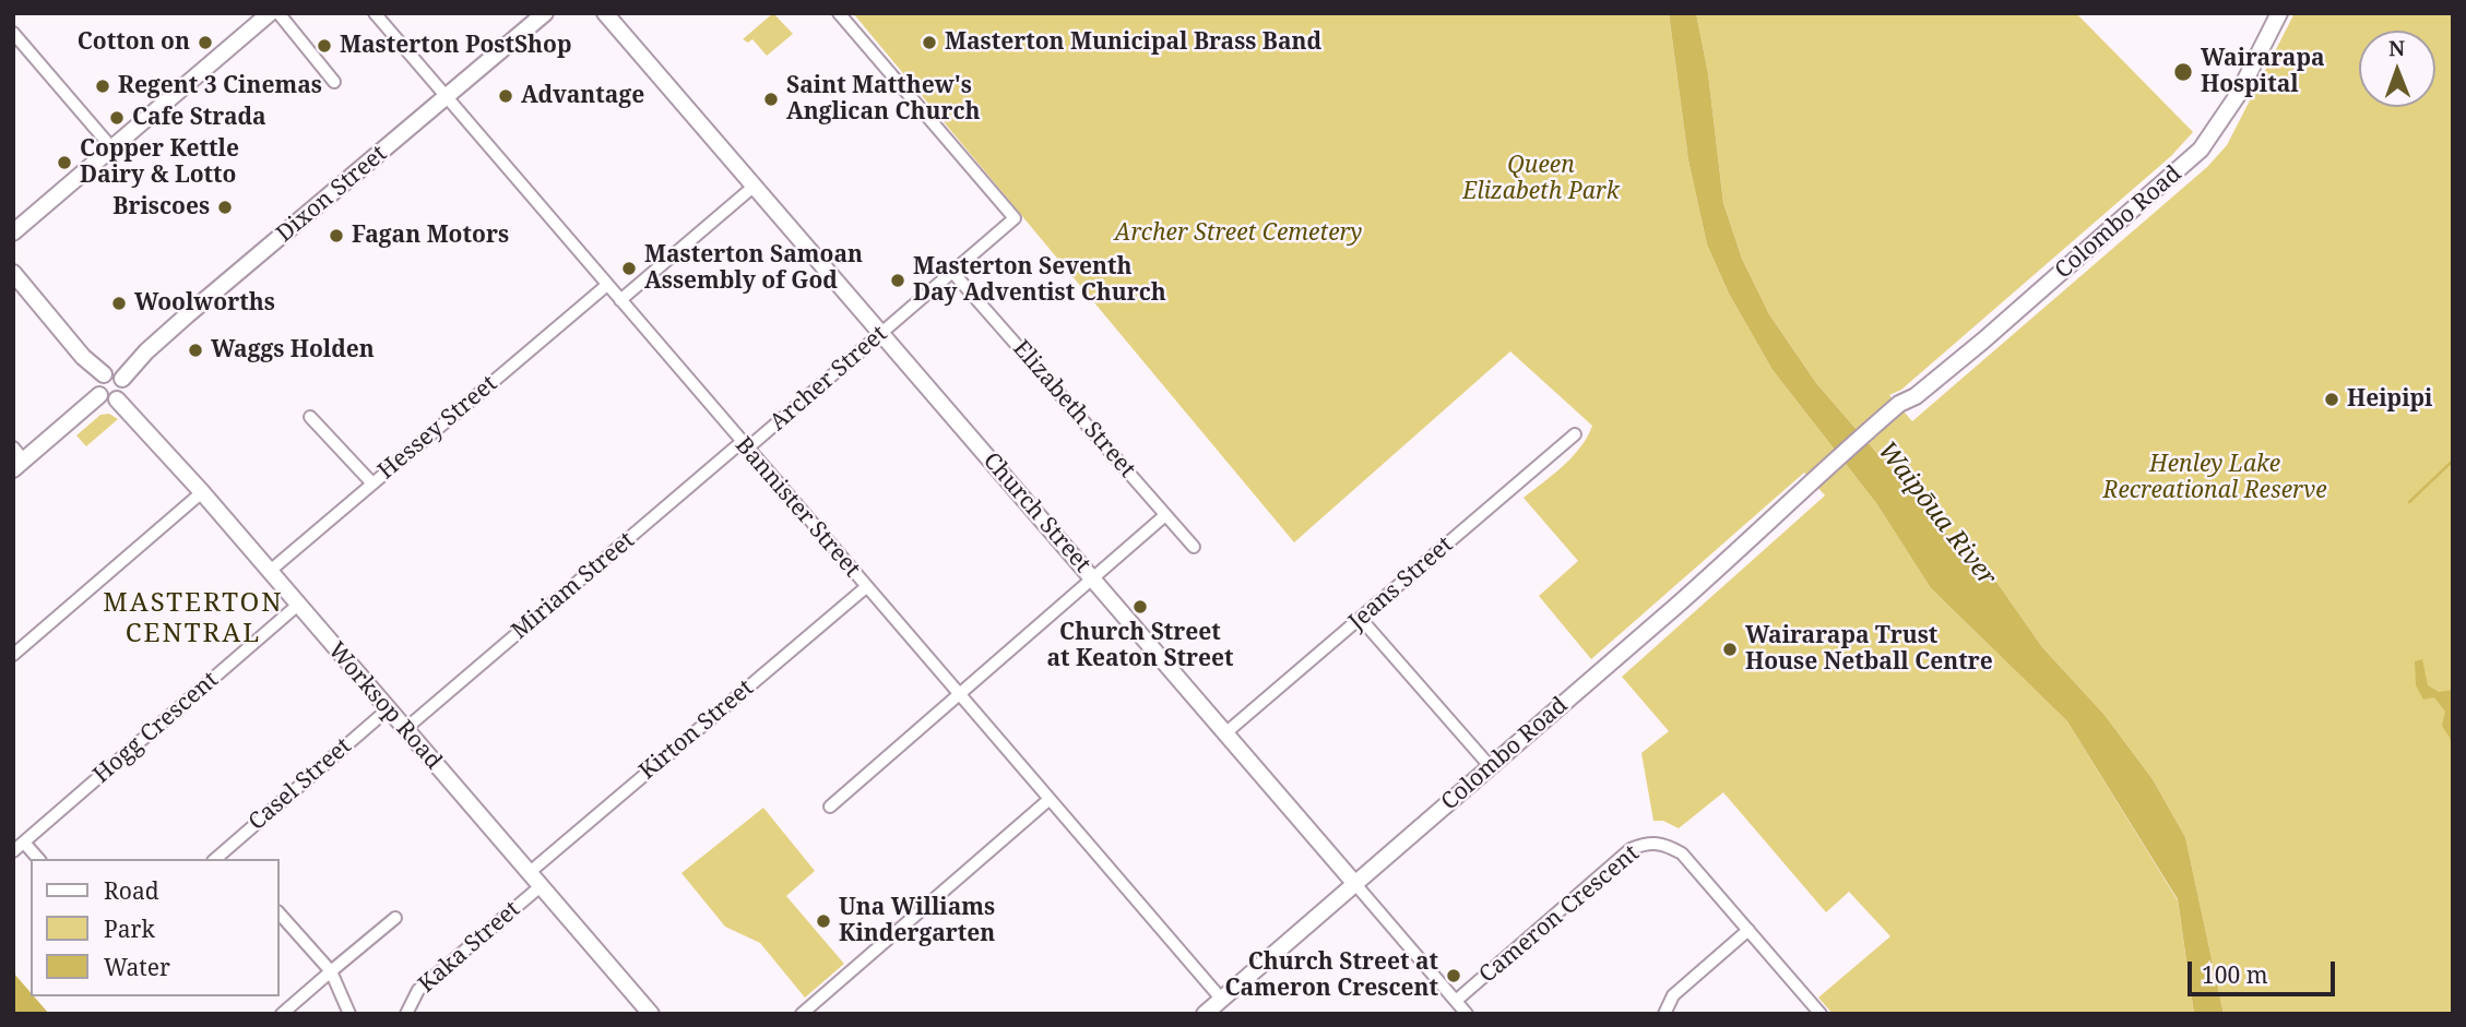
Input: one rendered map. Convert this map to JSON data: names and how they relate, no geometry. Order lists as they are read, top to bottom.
{
  "streets": {
    "street": [
      "Dixon Street",
      "Colombo Road",
      "Archer Street",
      "Elizabeth Street",
      "Hessey Street",
      "Bannister Street",
      "Church Street",
      "Jeans Street",
      "Miriam Street",
      "Worksop Road",
      "Hogg Crescent",
      "Kirton Street",
      "Casel Street",
      "Cameron Crescent",
      "Kaka Street"
    ]
  },
  "crossings": [
    ["Dixon Street", "Bannister Street"],
    ["Dixon Street", "Worksop Road"],
    ["Colombo Road", "Bannister Street"],
    ["Colombo Road", "Church Street"],
    ["Archer Street", "Elizabeth Street"],
    ["Archer Street", "Bannister Street"],
    ["Archer Street", "Church Street"],
    ["Archer Street", "Miriam Street"],
    ["Hessey Street", "Bannister Street"],
    ["Hessey Street", "Worksop Road"],
    ["Bannister Street", "Miriam Street"],
    ["Bannister Street", "Kirton Street"],
    ["Church Street", "Jeans Street"],
    ["Church Street", "Cameron Crescent"],
    ["Miriam Street", "Worksop Road"],
    ["Worksop Road", "Hogg Crescent"],
    ["Worksop Road", "Kirton Street"],
    ["Worksop Road", "Casel Street"],
    ["Worksop Road", "Kaka Street"]
  ],
  "districts": ["MASTERTON CENTRAL"],
  "water": ["Waipōua River"],
  "parks": ["Queen Elizabeth Park", "Archer Street Cemetery", "Henley Lake Recreational Reserve"],
  "places": [
    "Cotton on",
    "Masterton Municipal Brass Band",
    "Masterton PostShop",
    "Wairarapa Hospital",
    "Regent 3 Cinemas",
    "Advantage",
    "Saint Matthew's Anglican Church",
    "Cafe Strada",
    "Copper Kettle Dairy & Lotto",
    "Briscoes",
    "Fagan Motors",
    "Masterton Samoan Assembly of God",
    "Masterton Seventh Day Adventist Church",
    "Woolworths",
    "Waggs Holden",
    "Heipipi",
    "Church Street at Keaton Street",
    "Wairarapa Trust House Netball Centre",
    "Una Williams Kindergarten",
    "Church Street at Cameron Crescent"
  ],
  "legend": ["Road", "Park", "Water"],
  "scale_bar": "100 m",
  "north": "top"
}
